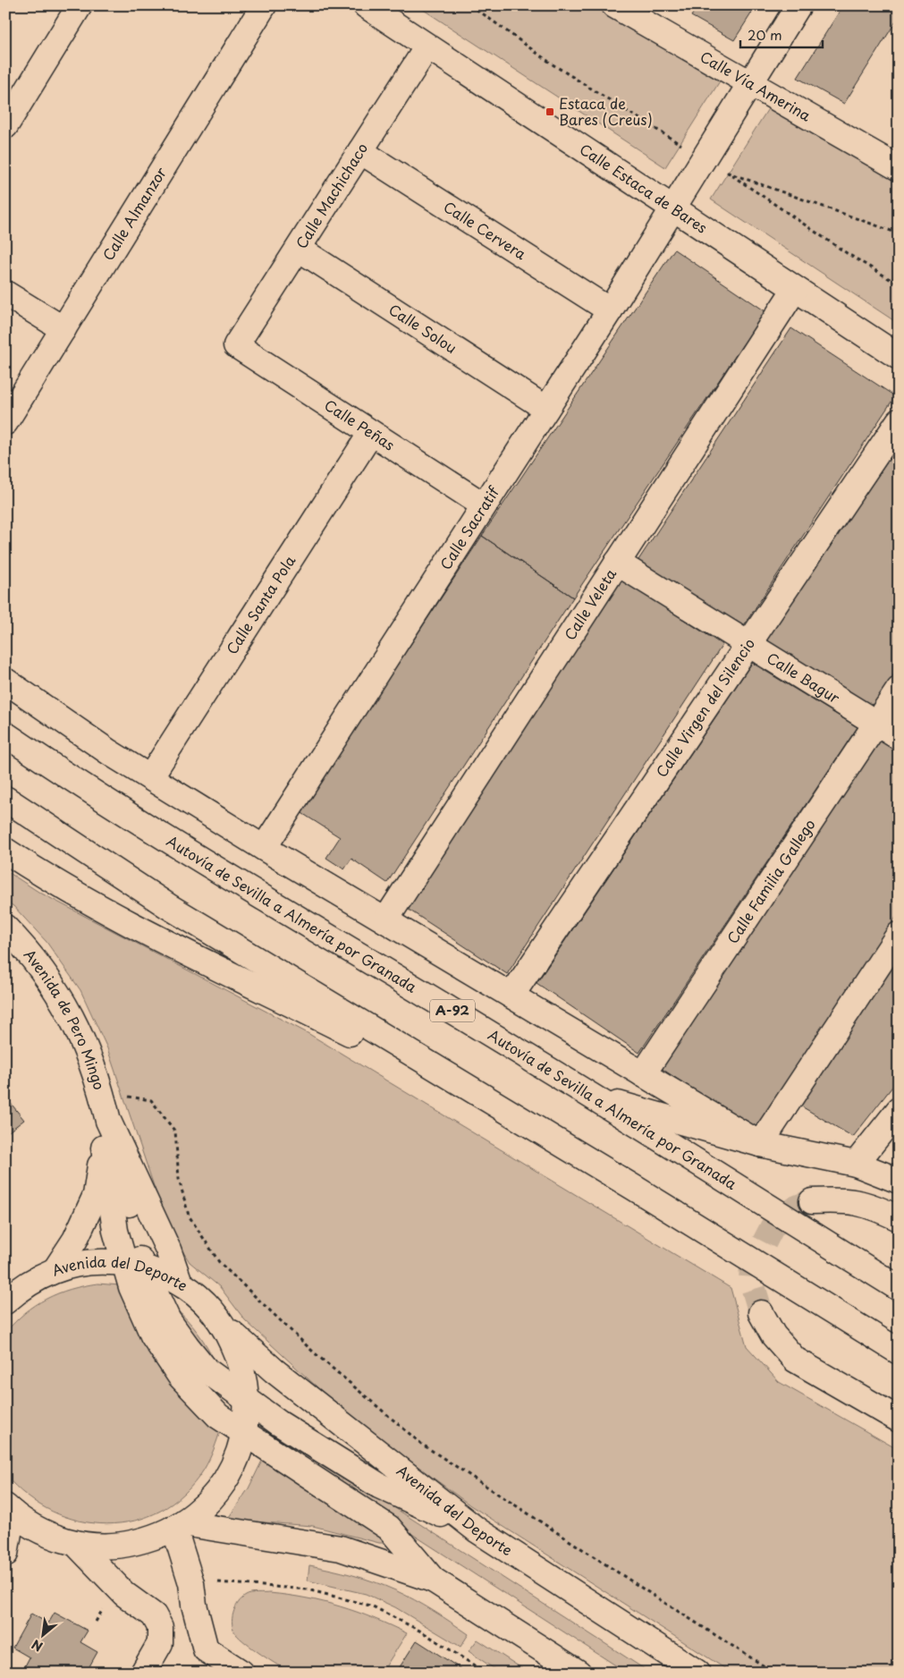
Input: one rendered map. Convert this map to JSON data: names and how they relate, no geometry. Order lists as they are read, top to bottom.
{
  "streets": {
    "main road": [
      "Calle Vía Amerina",
      "Calle Estaca de Bares",
      "Calle Machichaco",
      "Calle Almanzor",
      "Calle Cervera",
      "Calle Solou",
      "Calle Peñas",
      "Calle Sacratif",
      "Calle Santa Pola",
      "Calle Veleta",
      "Calle Bagur",
      "Calle Virgen del Silencio",
      "Calle Familia Gallego",
      "Autovía de Sevilla a Almería por Granada",
      "A-92",
      "Avenida de Pero Mingo",
      "Avenida del Deporte"
    ]
  },
  "crossings": [
    ["Calle Vía Amerina", "Calle Sacratif"],
    ["Calle Estaca de Bares", "Calle Machichaco"],
    ["Calle Estaca de Bares", "Calle Sacratif"],
    ["Calle Estaca de Bares", "Calle Veleta"],
    ["Calle Machichaco", "Calle Cervera"],
    ["Calle Machichaco", "Calle Solou"],
    ["Calle Machichaco", "Calle Peñas"],
    ["Calle Cervera", "Calle Sacratif"],
    ["Calle Solou", "Calle Sacratif"],
    ["Calle Peñas", "Calle Sacratif"],
    ["Calle Peñas", "Calle Santa Pola"],
    ["Calle Veleta", "Calle Bagur"],
    ["Calle Bagur", "Calle Virgen del Silencio"],
    ["Calle Bagur", "Calle Familia Gallego"],
    ["Avenida de Pero Mingo", "Avenida del Deporte"]
  ],
  "places": {
    "transit": ["Estaca de Bares (Creus)"]
  },
  "scale_bar": "20 m",
  "north": "bottom left"
}
